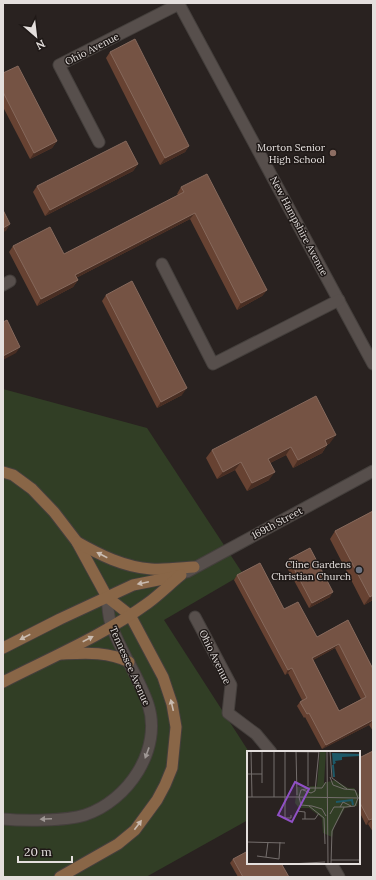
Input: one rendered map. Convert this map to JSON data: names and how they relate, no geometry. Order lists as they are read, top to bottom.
{
  "streets": {
    "main road": ["169th Street", "Tennessee Avenue"],
    "street": ["Ohio Avenue", "New Hampshire Avenue"]
  },
  "crossings": [
    ["Ohio Avenue", "New Hampshire Avenue"],
    ["169th Street", "Tennessee Avenue"]
  ],
  "places": ["Morton Senior High School", "Cline Gardens Christian Church"],
  "scale_bar": "20 m",
  "north": "bottom right"
}
